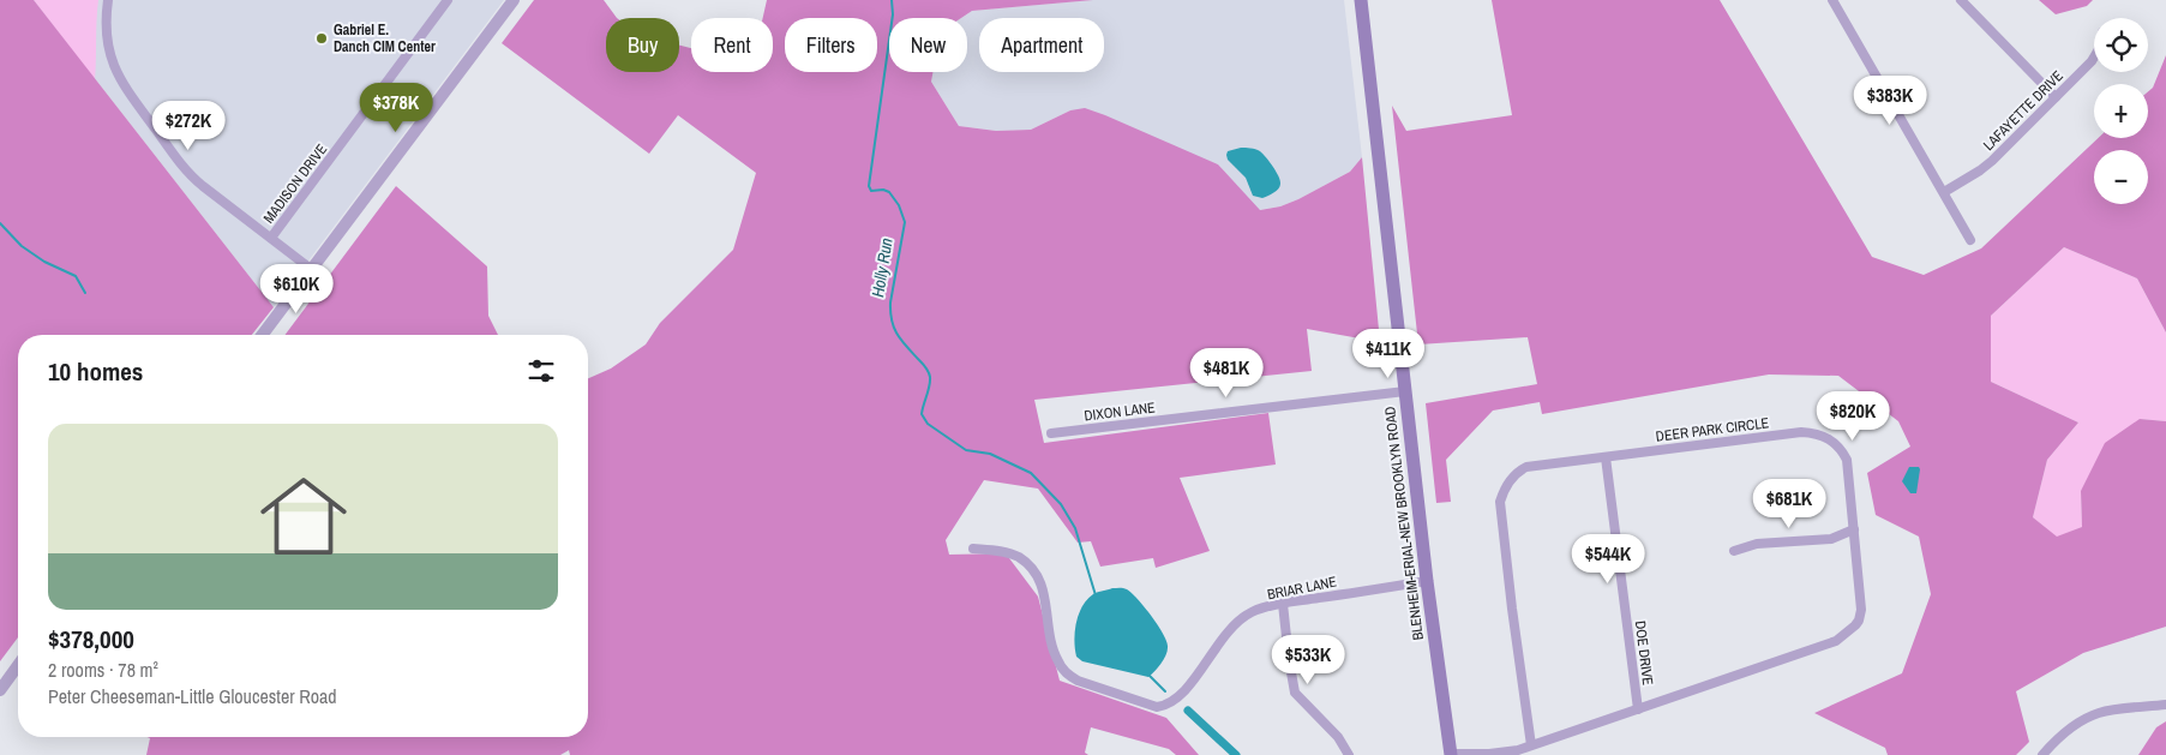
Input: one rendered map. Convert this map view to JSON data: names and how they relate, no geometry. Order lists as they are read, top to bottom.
{
  "streets": {
    "main road": ["BLENHEIM-ERIAL-NEW BROOKLYN ROAD"],
    "street": [
      "LAFAYETTE DRIVE",
      "MADISON DRIVE",
      "DIXON LANE",
      "DEER PARK CIRCLE",
      "BRIAR LANE",
      "DOE DRIVE"
    ]
  },
  "crossings": [
    ["DIXON LANE", "BLENHEIM-ERIAL-NEW BROOKLYN ROAD"],
    ["DEER PARK CIRCLE", "BLENHEIM-ERIAL-NEW BROOKLYN ROAD"],
    ["DEER PARK CIRCLE", "DOE DRIVE"],
    ["BLENHEIM-ERIAL-NEW BROOKLYN ROAD", "BRIAR LANE"]
  ],
  "water": ["Holly Run"],
  "places": ["Gabriel E. Danch CIM Center"],
  "page": {
    "map_buttons": ["+", "−"],
    "chip": [
      "Buy",
      "Rent",
      "Filters",
      "New",
      "Apartment"
    ],
    "price": [
      "$383K",
      "$378K",
      "$272K",
      "$610K",
      "$411K",
      "$481K",
      "$820K",
      "$681K",
      "$544K",
      "$533K"
    ],
    "heading": "10 homes",
    "list": [
      {
        "name": "$378,000",
        "note": "2 rooms · 78 m² · Peter Cheeseman-Little Gloucester Road"
      }
    ]
  }
}
